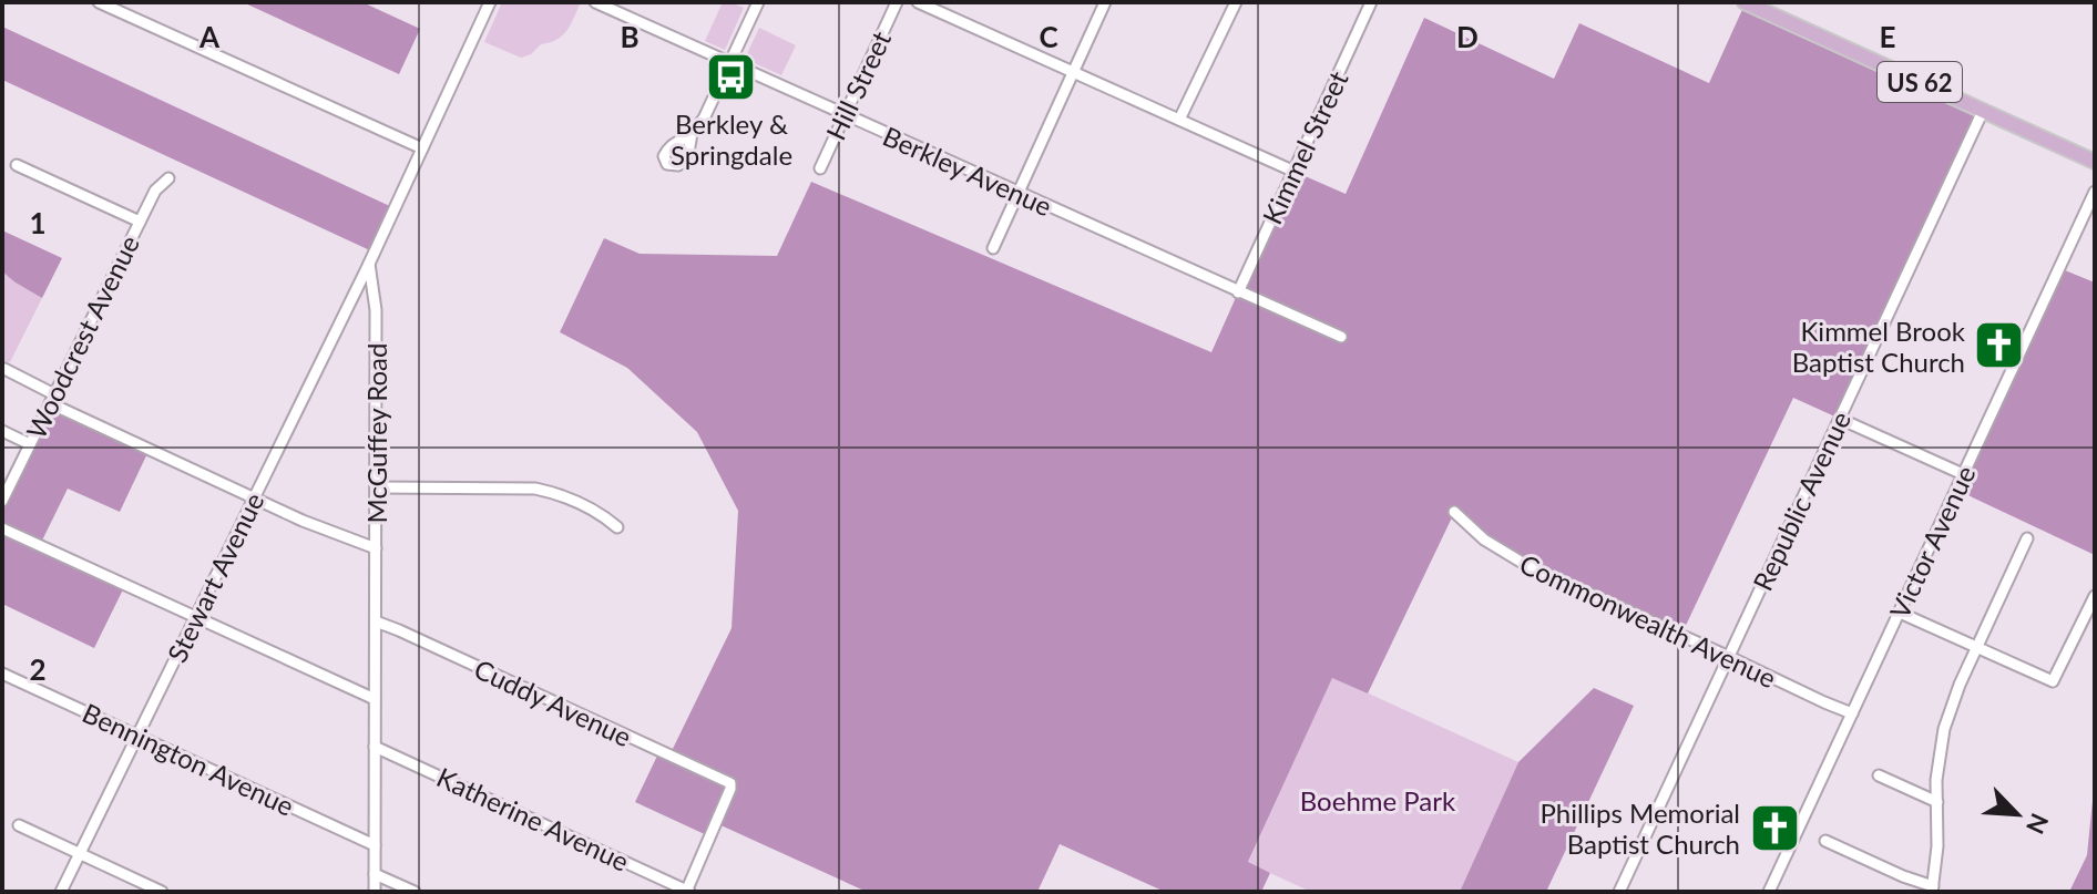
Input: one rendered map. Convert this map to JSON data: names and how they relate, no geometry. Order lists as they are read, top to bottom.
{
  "streets": {
    "main road": ["US 62"],
    "street": [
      "Hill Street",
      "Kimmel Street",
      "Berkley Avenue",
      "Woodcrest Avenue",
      "McGuffey Road",
      "Republic Avenue",
      "Victor Avenue",
      "Stewart Avenue",
      "Commonwealth Avenue",
      "Cuddy Avenue",
      "Bennington Avenue",
      "Katherine Avenue"
    ]
  },
  "crossings": [
    ["US 62", "Republic Avenue"],
    ["Hill Street", "Berkley Avenue"],
    ["Kimmel Street", "Berkley Avenue"],
    ["McGuffey Road", "Stewart Avenue"],
    ["McGuffey Road", "Cuddy Avenue"],
    ["McGuffey Road", "Bennington Avenue"],
    ["McGuffey Road", "Katherine Avenue"],
    ["Republic Avenue", "Commonwealth Avenue"],
    ["Victor Avenue", "Commonwealth Avenue"],
    ["Stewart Avenue", "Bennington Avenue"],
    ["Cuddy Avenue", "Katherine Avenue"]
  ],
  "parks": ["Boehme Park"],
  "places": {
    "bus stop": ["Berkley & Springdale"],
    "church": ["Kimmel Brook Baptist Church", "Phillips Memorial Baptist Church"]
  },
  "north": "bottom right",
  "grid": {
    "columns": [
      "A",
      "B",
      "C",
      "D",
      "E"
    ],
    "rows": ["1", "2"]
  }
}
